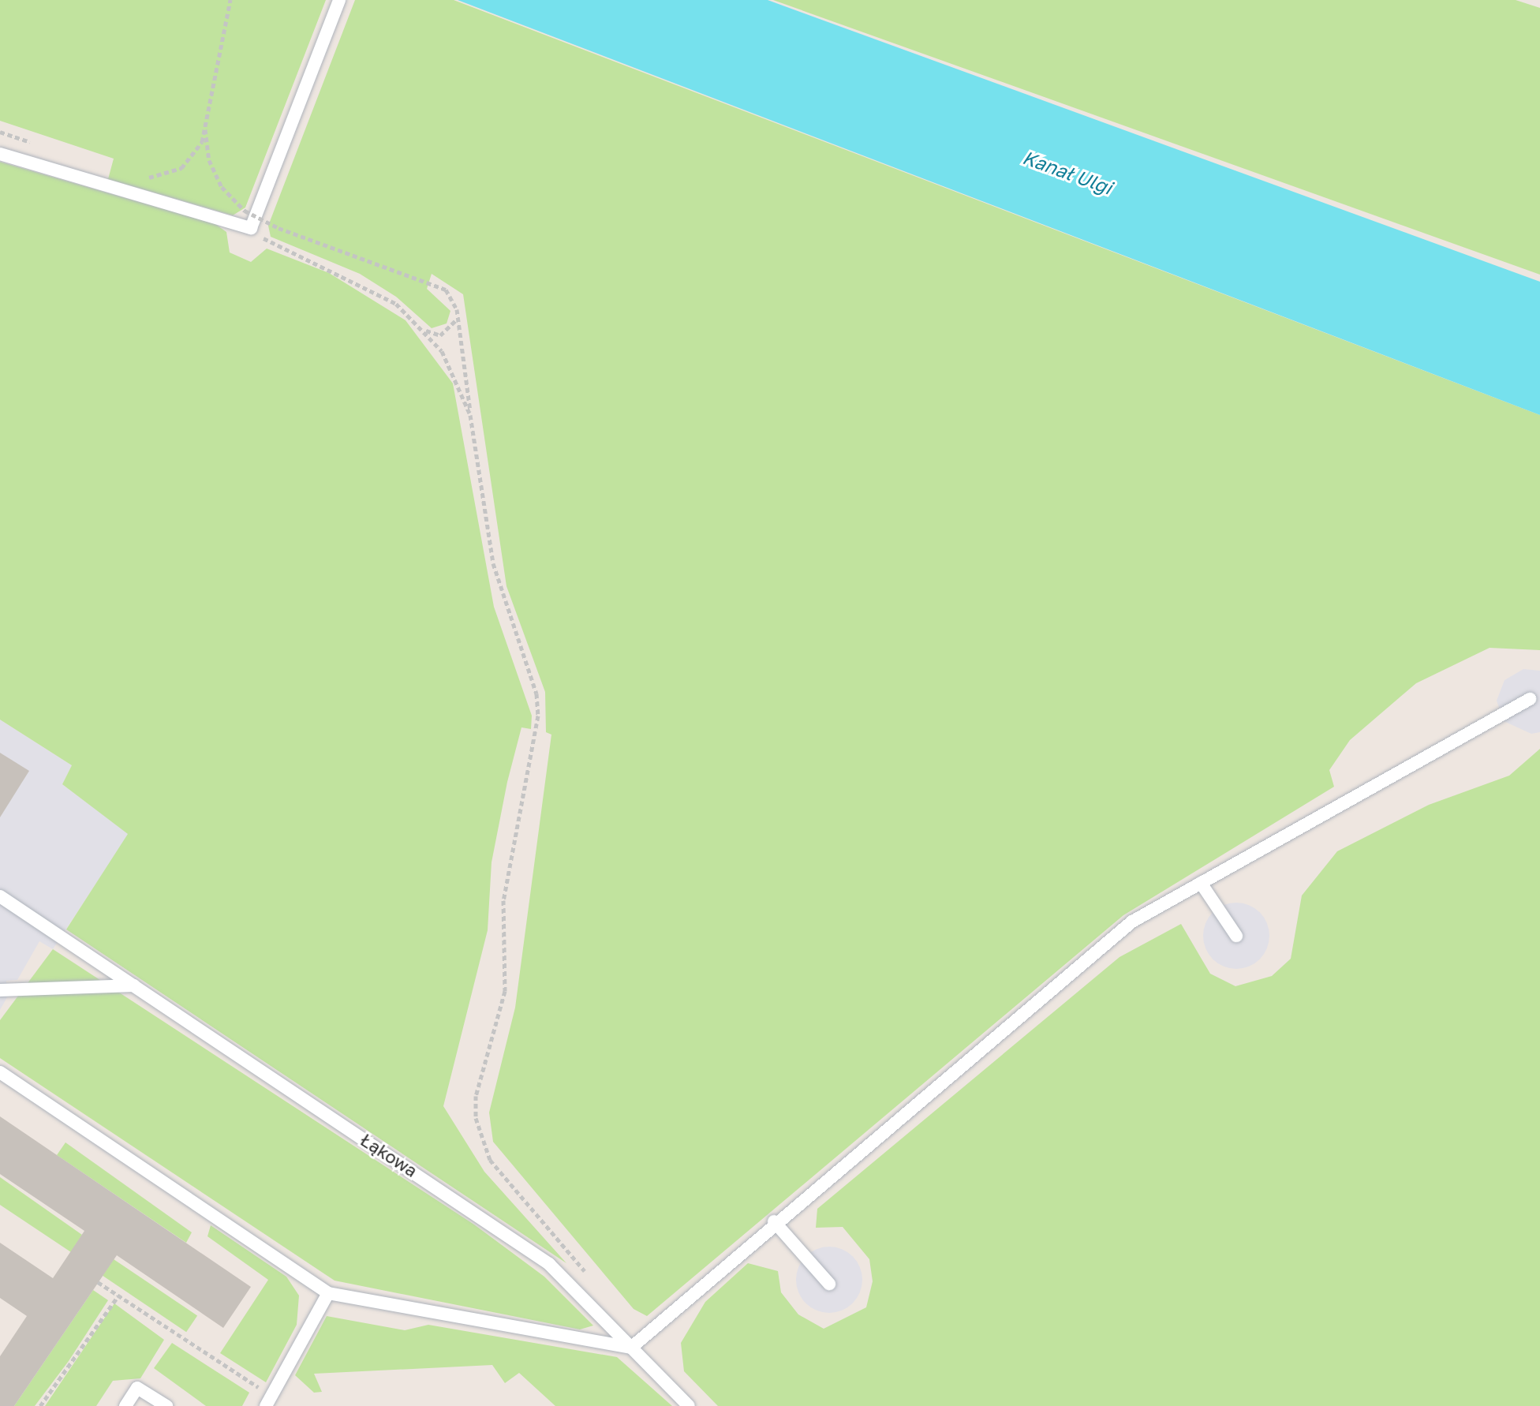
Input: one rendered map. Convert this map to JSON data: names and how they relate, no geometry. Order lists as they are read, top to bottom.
{
  "streets": {
    "lane": ["Łąkowa"]
  },
  "water": ["Kanał Ulgi"]
}
